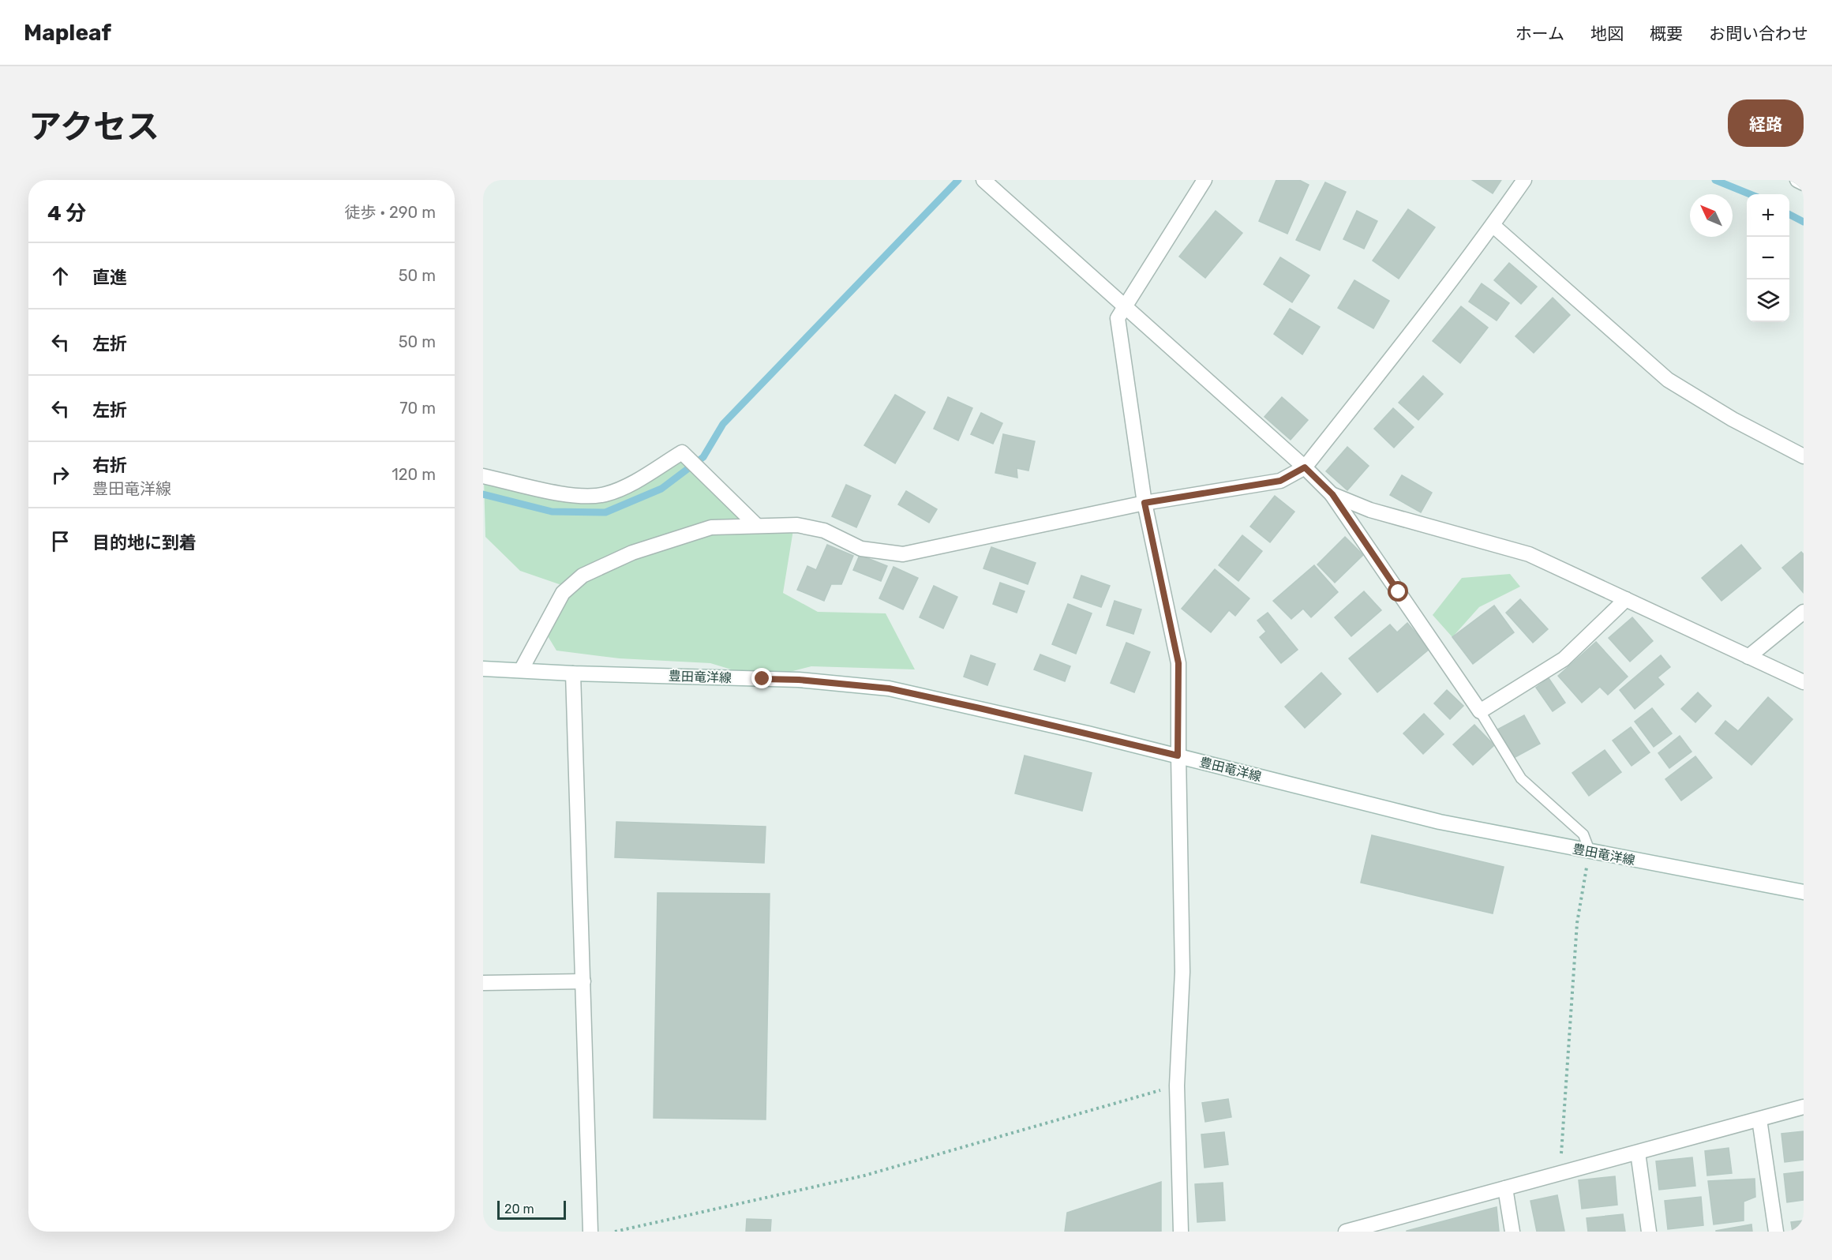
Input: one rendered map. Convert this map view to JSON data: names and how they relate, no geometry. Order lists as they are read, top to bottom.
{
  "streets": {
    "street": ["豊田竜洋線"]
  },
  "scale_bar": "20 m",
  "north": "top left",
  "page": {
    "header": "Mapleaf",
    "nav": [
      "ホーム",
      "地図",
      "概要",
      "お問い合わせ"
    ],
    "title": "アクセス",
    "buttons": "経路",
    "heading": ["4 分", "徒歩 · 290 m"],
    "map_buttons": ["+", "−"],
    "list": [
      ["直進", "50 m"],
      ["左折", "50 m"],
      ["左折", "70 m"],
      ["右折", "豊田竜洋線", "120 m"],
      "目的地に到着"
    ],
    "scale": "20 m"
  }
}
